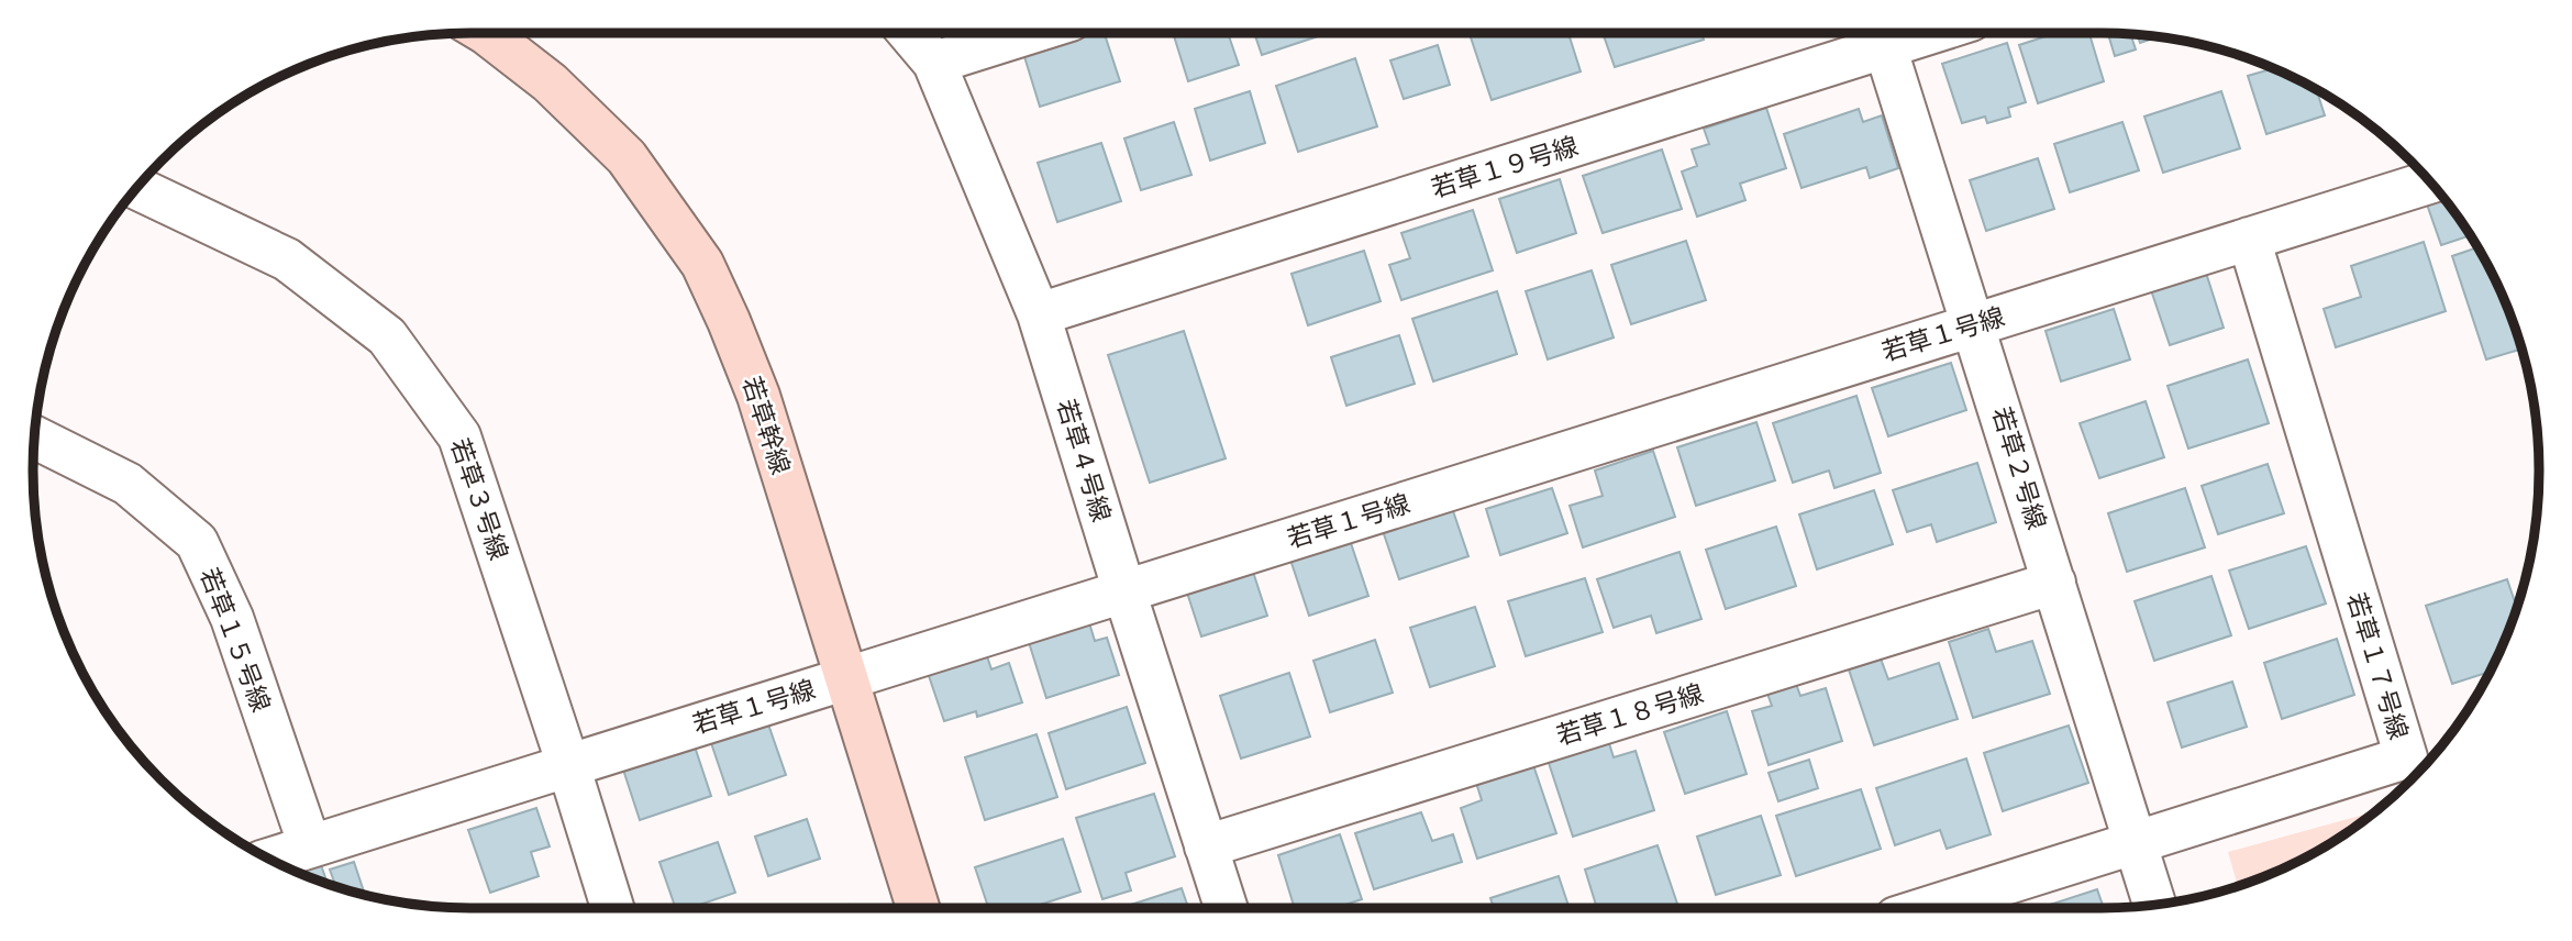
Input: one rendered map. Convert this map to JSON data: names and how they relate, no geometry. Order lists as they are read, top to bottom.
{
  "streets": {
    "street": [
      "若草１９号線",
      "若草１号線",
      "若草幹線",
      "若草４号線",
      "若草２号線",
      "若草３号線",
      "若草１５号線",
      "若草１７号線",
      "若草１８号線"
    ]
  },
  "crossings": [
    ["若草１９号線", "若草４号線"],
    ["若草１９号線", "若草２号線"],
    ["若草１号線", "若草幹線"],
    ["若草１号線", "若草４号線"],
    ["若草１号線", "若草２号線"],
    ["若草１号線", "若草３号線"],
    ["若草１号線", "若草１５号線"],
    ["若草１号線", "若草１７号線"],
    ["若草４号線", "若草１８号線"],
    ["若草２号線", "若草１７号線"],
    ["若草２号線", "若草１８号線"]
  ]
}
